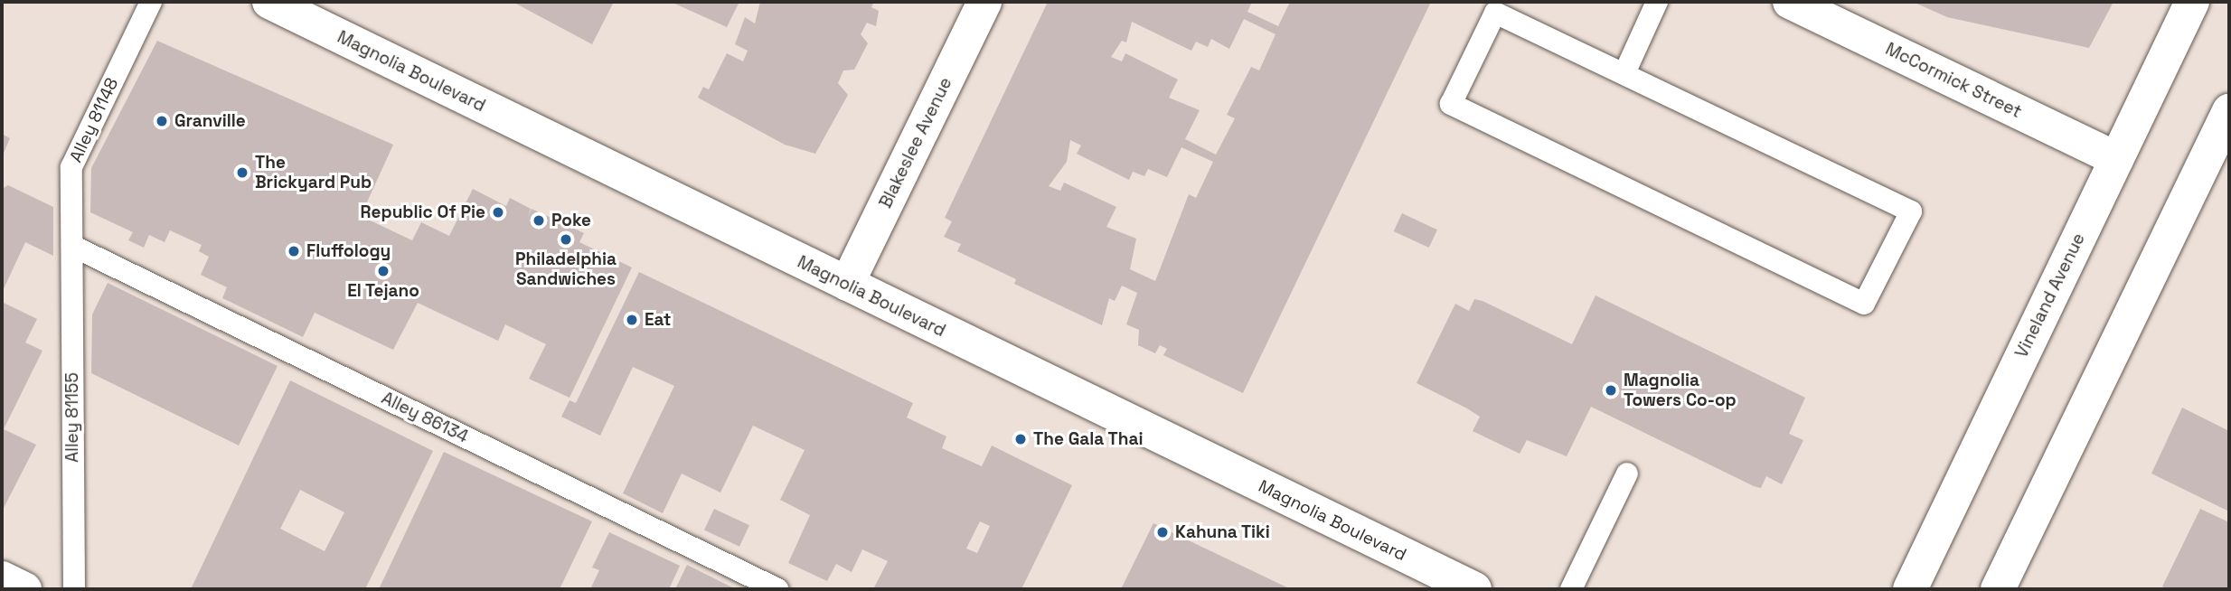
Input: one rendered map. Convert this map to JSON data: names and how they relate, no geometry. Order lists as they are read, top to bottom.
{
  "streets": {
    "main road": [
      "Magnolia Boulevard",
      "McCormick Street",
      "Blakeslee Avenue",
      "Vineland Avenue"
    ],
    "lane": ["Alley 81148", "Alley 81155", "Alley 86134"]
  },
  "crossings": [
    ["Magnolia Boulevard", "Blakeslee Avenue"],
    ["McCormick Street", "Vineland Avenue"],
    ["Alley 81148", "Alley 81155"],
    ["Alley 81148", "Alley 86134"],
    ["Alley 81155", "Alley 86134"]
  ],
  "places": [
    "Granville",
    "The Brickyard Pub",
    "Republic Of Pie",
    "Poke",
    "Philadelphia Sandwiches",
    "Fluffology",
    "El Tejano",
    "Eat",
    "Magnolia Towers Co-op",
    "The Gala Thai",
    "Kahuna Tiki"
  ]
}
